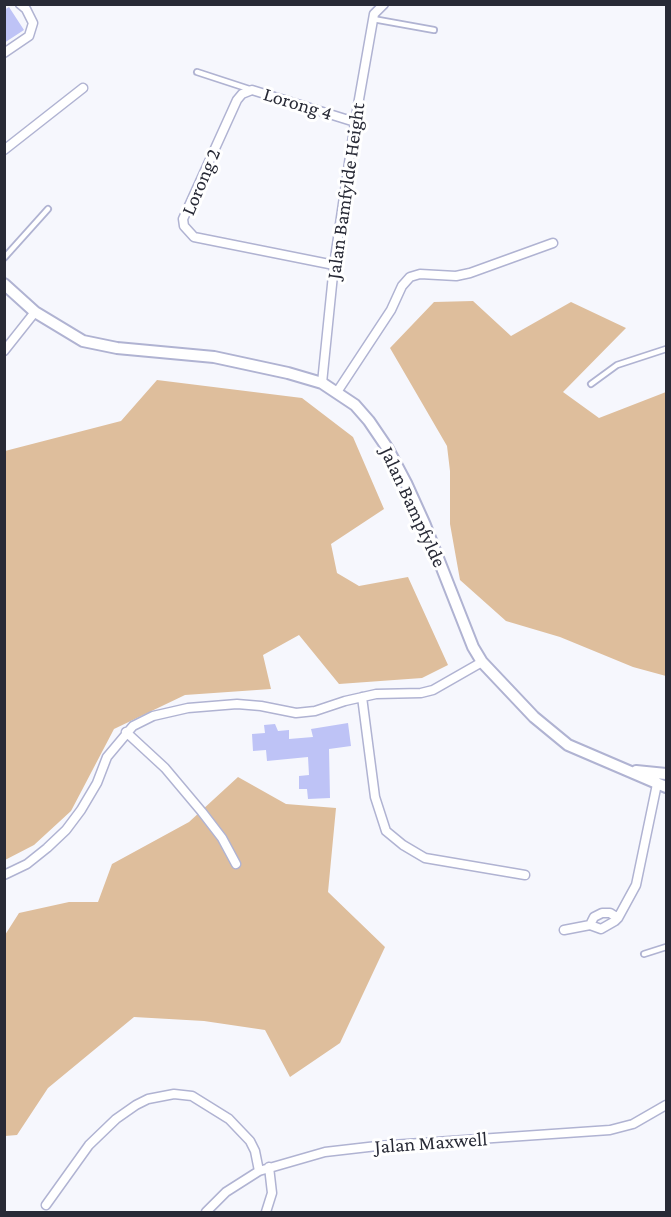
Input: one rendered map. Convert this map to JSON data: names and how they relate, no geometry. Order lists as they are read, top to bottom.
{
  "streets": {
    "street": [
      "Lorong 4",
      "Lorong 2",
      "Jalan Bamfylde Height",
      "Jalan Bampfylde",
      "Jalan Maxwell"
    ]
  },
  "crossings": [
    ["Lorong 4", "Lorong 2"],
    ["Lorong 4", "Jalan Bamfylde Height"],
    ["Lorong 2", "Jalan Bamfylde Height"],
    ["Jalan Bamfylde Height", "Jalan Bampfylde"]
  ]
}
